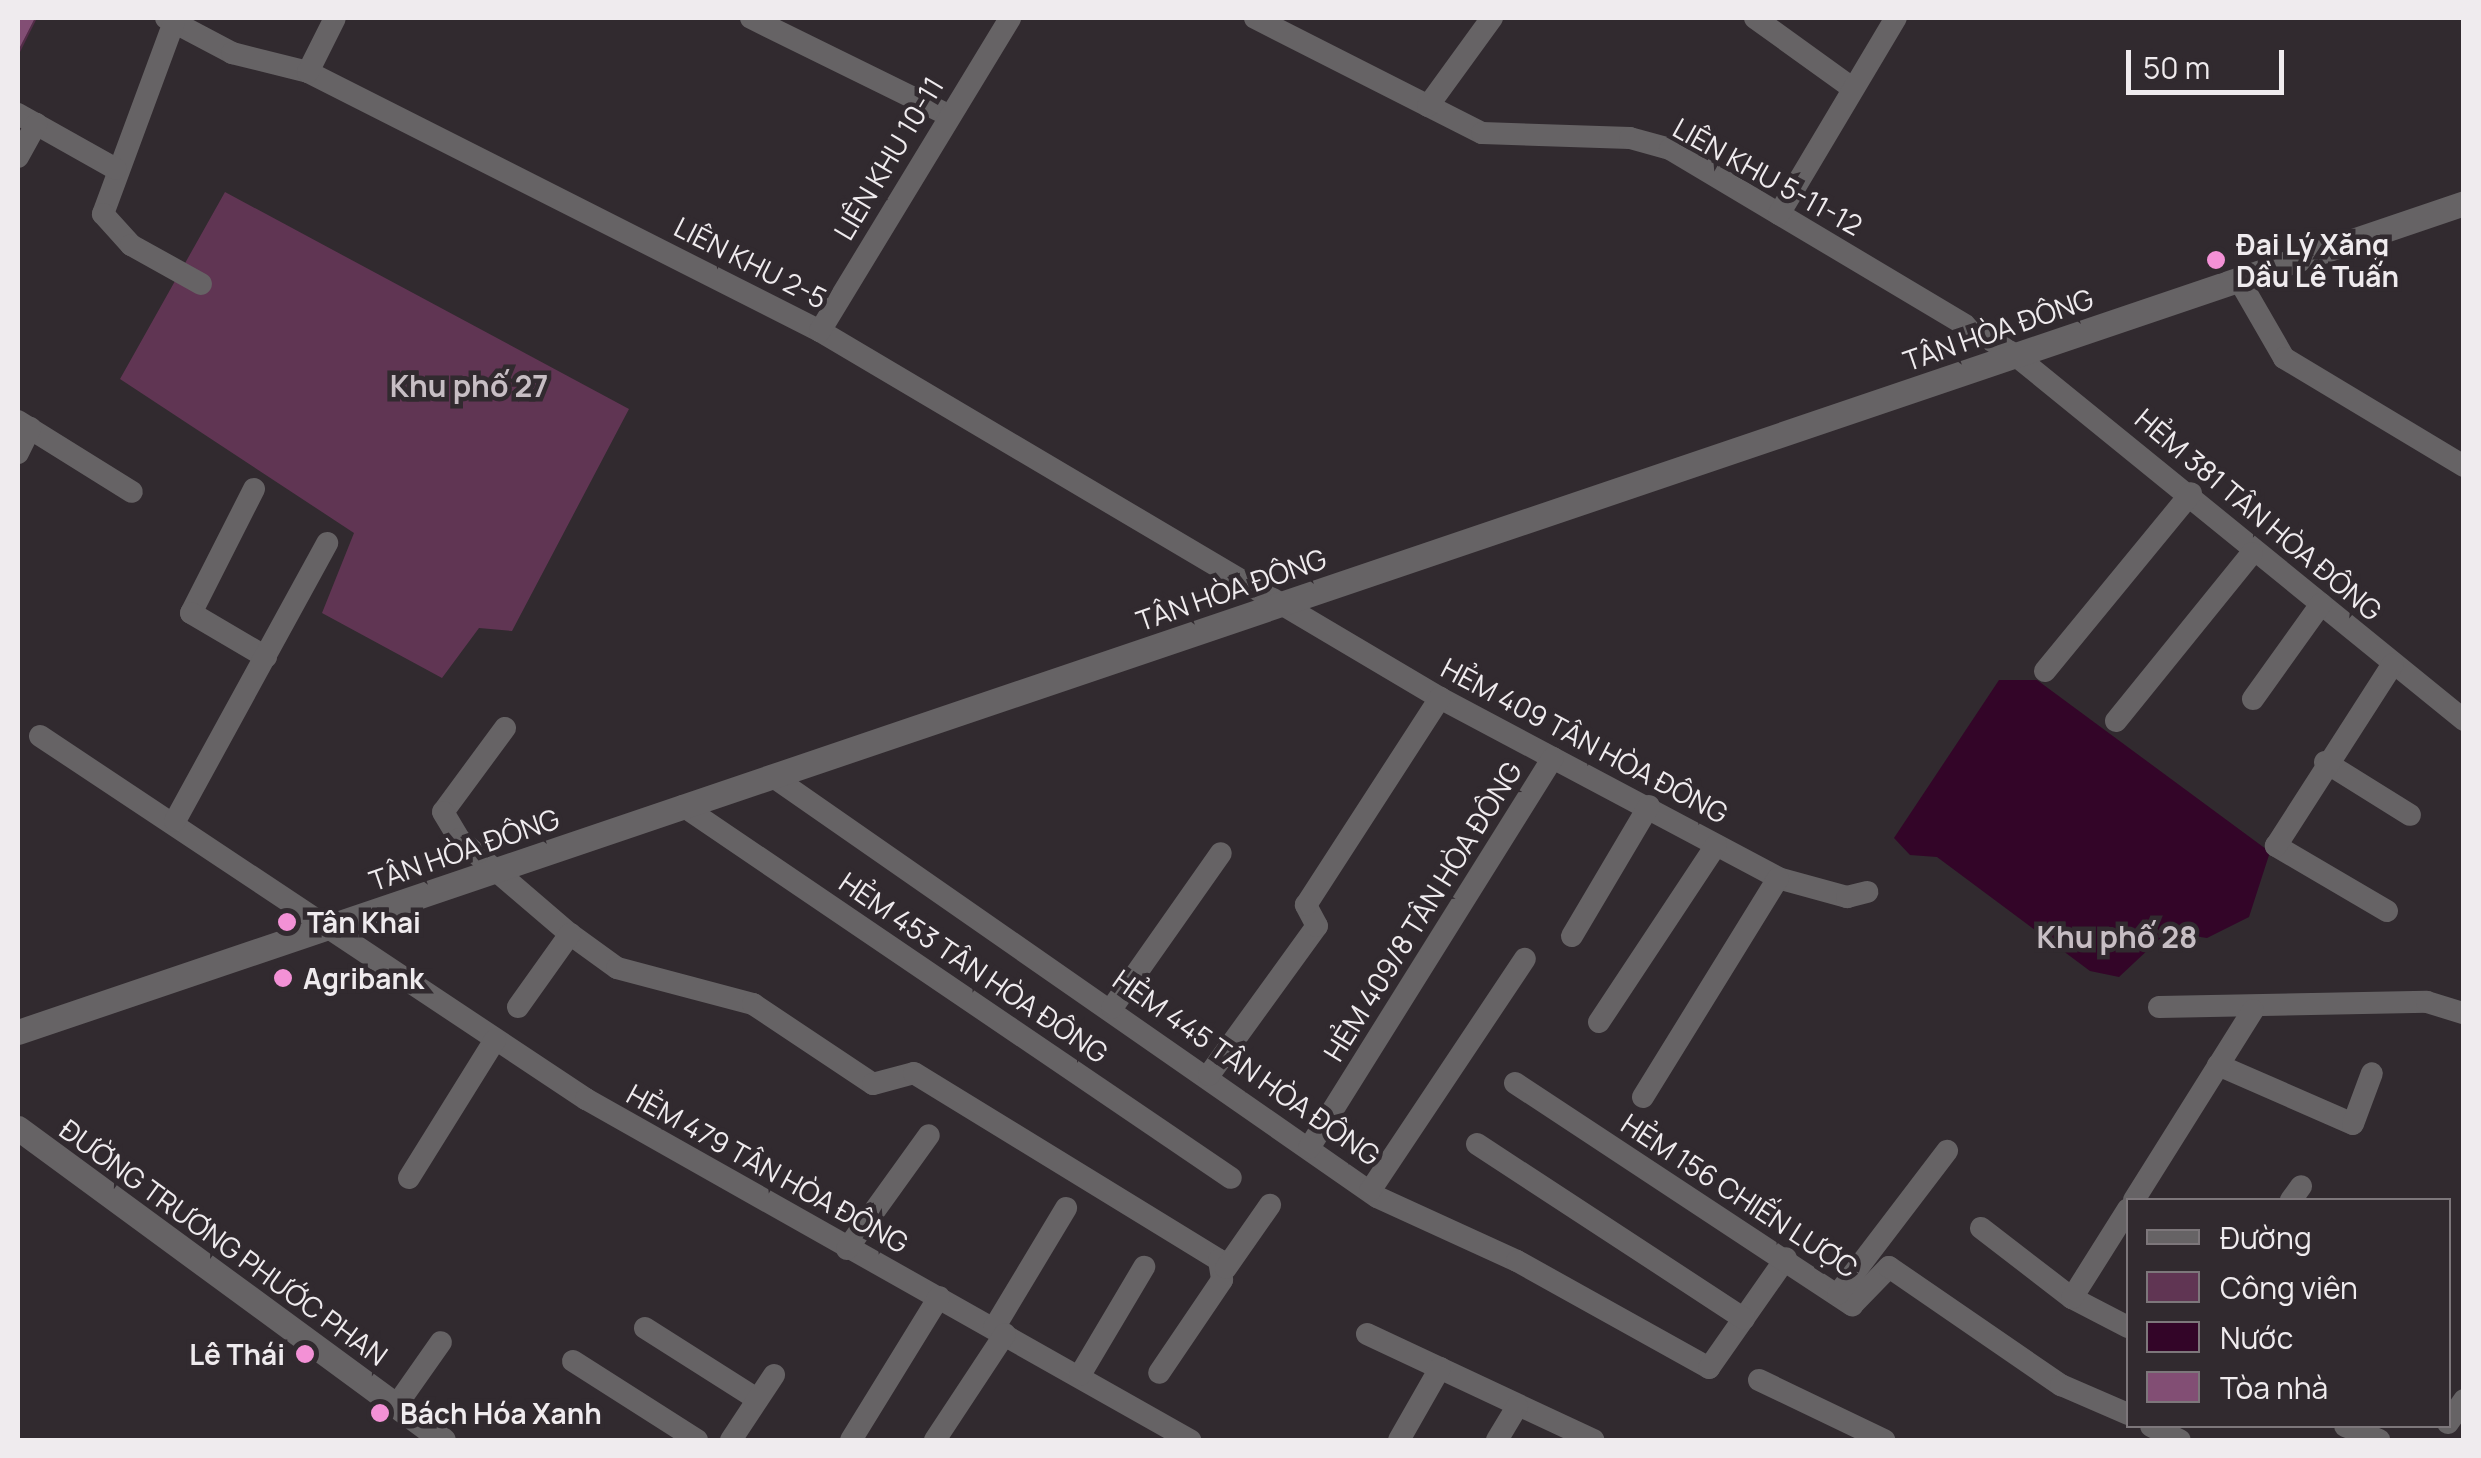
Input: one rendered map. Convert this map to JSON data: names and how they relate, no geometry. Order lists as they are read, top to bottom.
{
  "streets": {
    "street": [
      "LIÊN KHU 10-11",
      "LIÊN KHU 5-11-12",
      "LIÊN KHU 2-5",
      "TÂN HÒA ĐÔNG",
      "HẺM 381 TÂN HÒA ĐÔNG",
      "HẺM 409 TÂN HÒA ĐÔNG",
      "HẺM 409/8 TÂN HÒA ĐÔNG",
      "HẺM 453 TÂN HÒA ĐÔNG",
      "HẺM 445 TÂN HÒA ĐÔNG",
      "HẺM 479 TÂN HÒA ĐÔNG",
      "HẺM 156 CHIẾN LƯỢC",
      "ĐƯỜNG TRƯƠNG PHƯỚC PHAN"
    ]
  },
  "crossings": [
    ["LIÊN KHU 10-11", "LIÊN KHU 2-5"],
    ["LIÊN KHU 5-11-12", "TÂN HÒA ĐÔNG"],
    ["LIÊN KHU 5-11-12", "HẺM 381 TÂN HÒA ĐÔNG"],
    ["LIÊN KHU 2-5", "TÂN HÒA ĐÔNG"],
    ["LIÊN KHU 2-5", "HẺM 409 TÂN HÒA ĐÔNG"],
    ["TÂN HÒA ĐÔNG", "HẺM 381 TÂN HÒA ĐÔNG"],
    ["TÂN HÒA ĐÔNG", "HẺM 409 TÂN HÒA ĐÔNG"],
    ["TÂN HÒA ĐÔNG", "HẺM 453 TÂN HÒA ĐÔNG"],
    ["TÂN HÒA ĐÔNG", "HẺM 445 TÂN HÒA ĐÔNG"],
    ["TÂN HÒA ĐÔNG", "HẺM 479 TÂN HÒA ĐÔNG"],
    ["HẺM 409 TÂN HÒA ĐÔNG", "HẺM 409/8 TÂN HÒA ĐÔNG"],
    ["HẺM 409/8 TÂN HÒA ĐÔNG", "HẺM 445 TÂN HÒA ĐÔNG"]
  ],
  "districts": ["Khu phố 27", "Khu phố 28"],
  "places": [
    "Đại Lý Xăng Dầu Lê Tuấn",
    "Tân Khai",
    "Agribank",
    "Lê Thái",
    "Bách Hóa Xanh"
  ],
  "legend": [
    "Đường",
    "Công viên",
    "Nước",
    "Tòa nhà"
  ],
  "scale_bar": "50 m"
}
